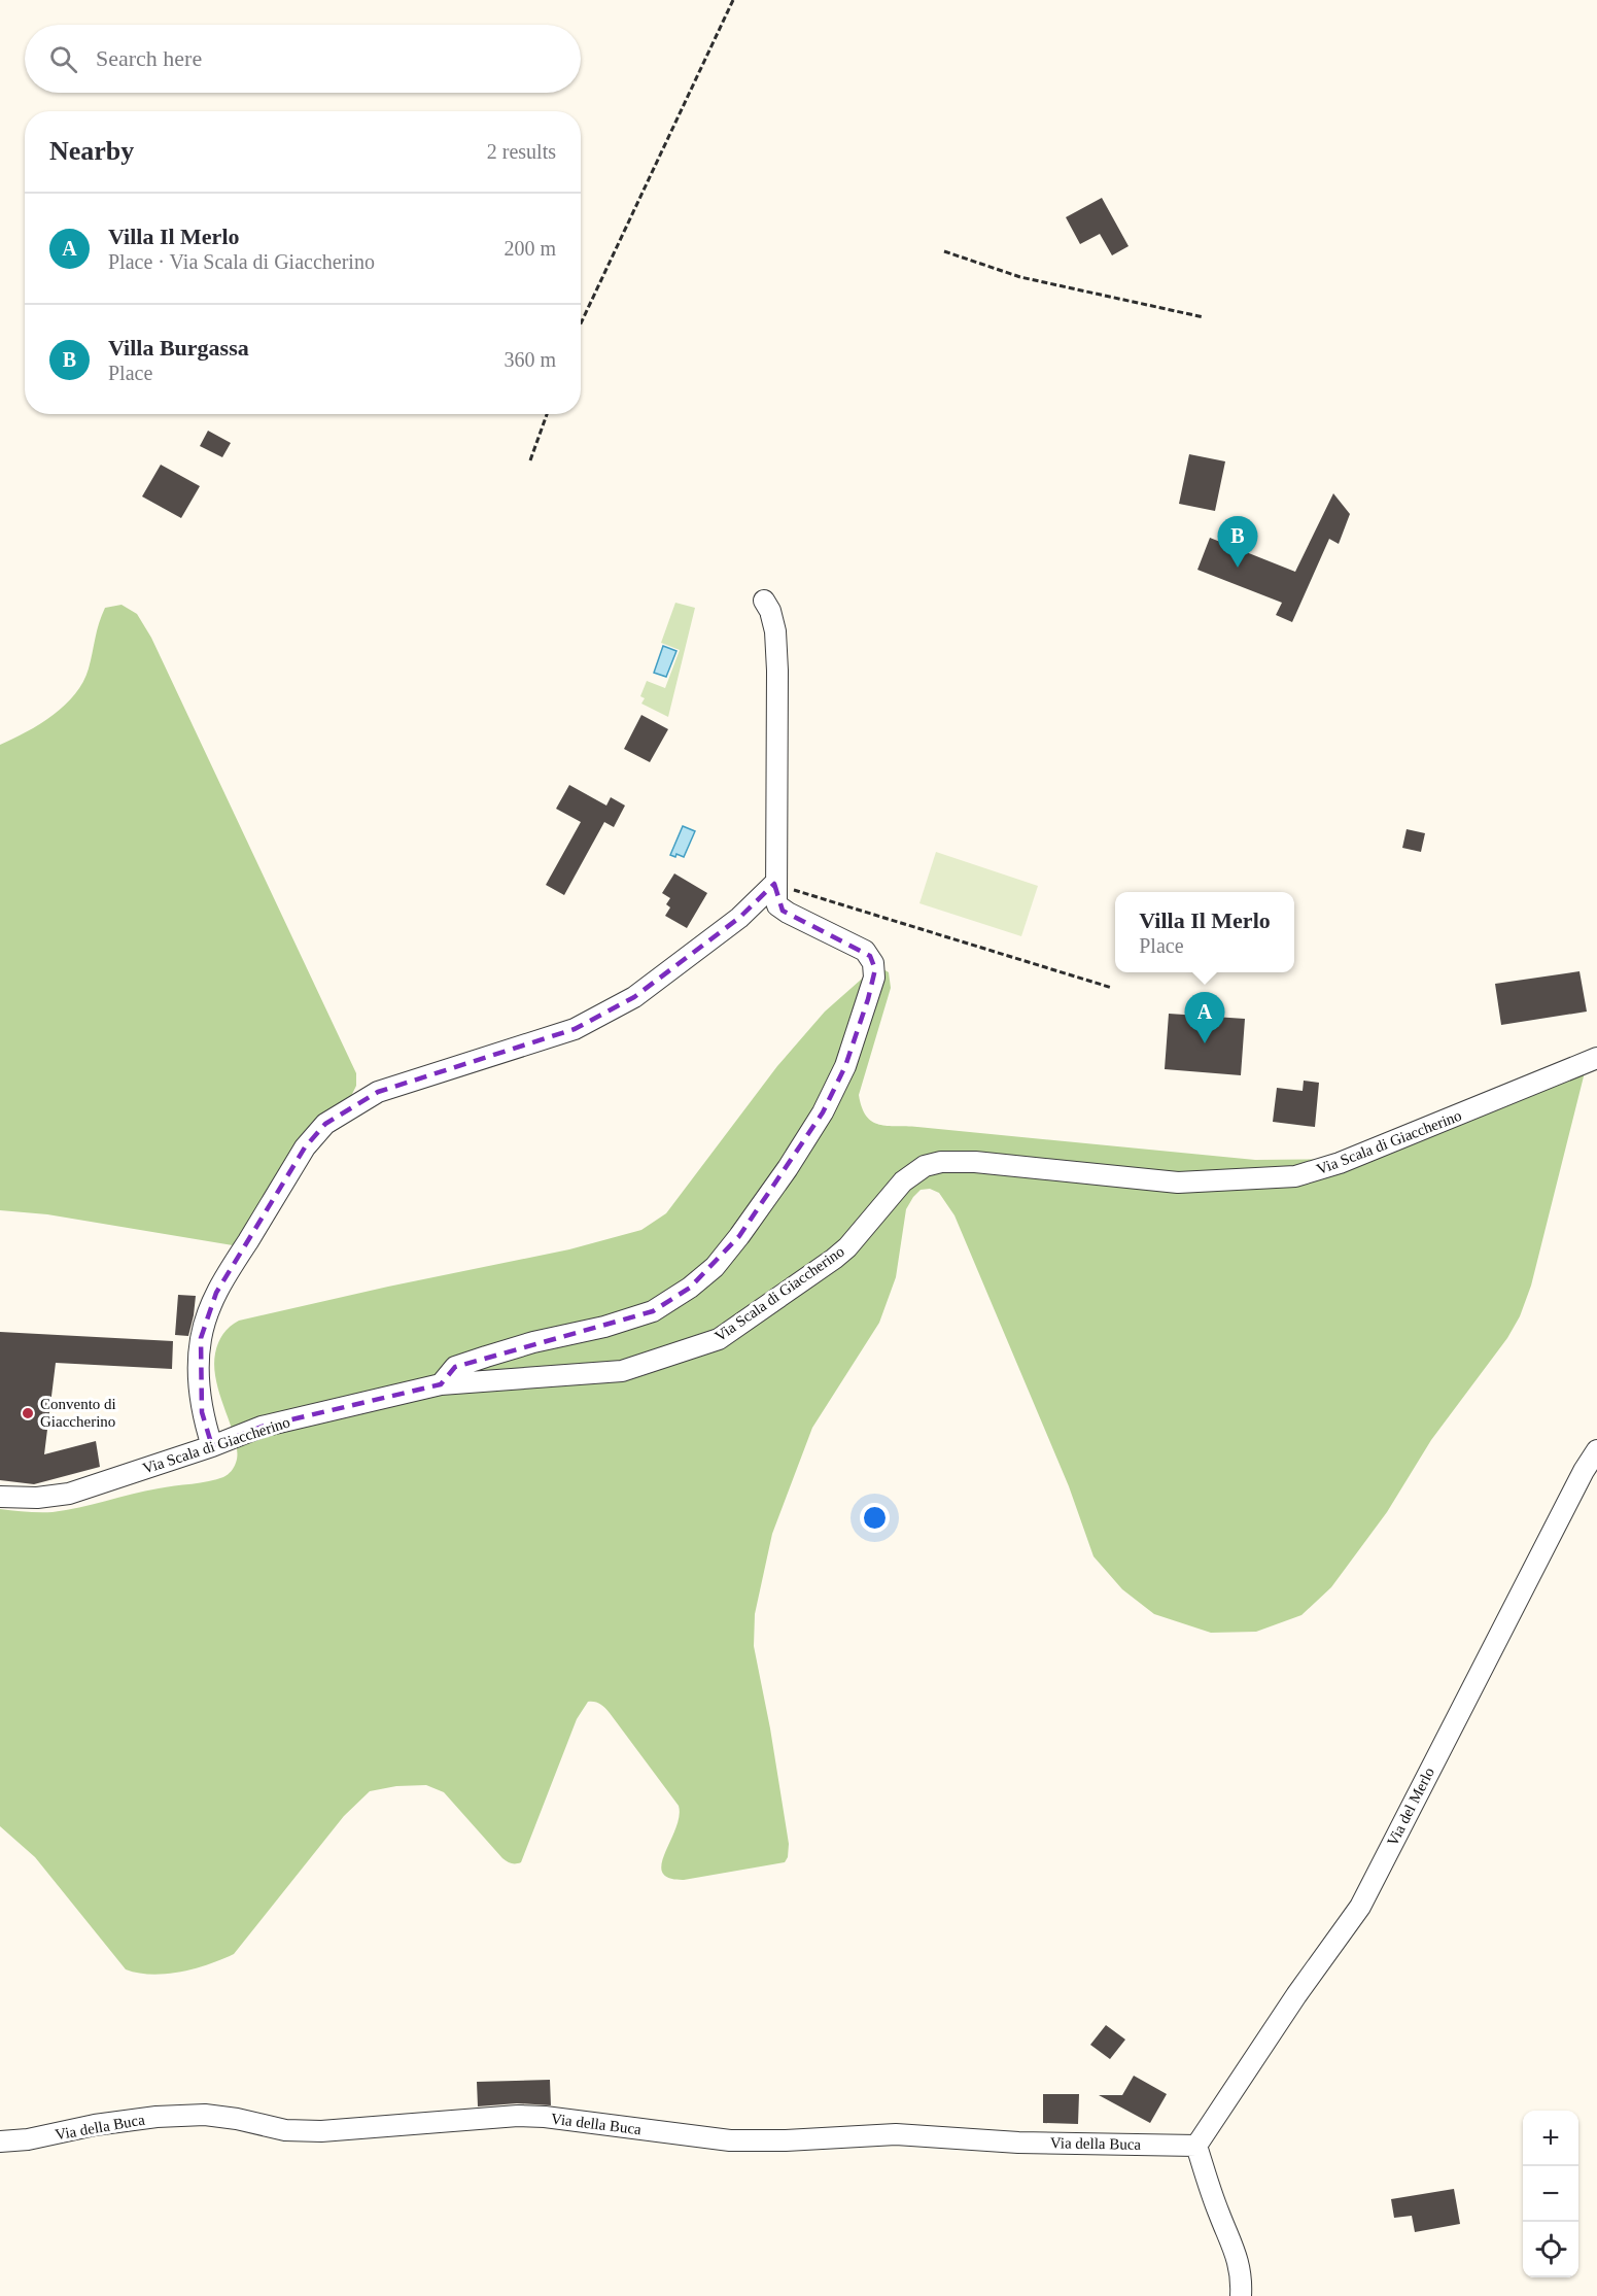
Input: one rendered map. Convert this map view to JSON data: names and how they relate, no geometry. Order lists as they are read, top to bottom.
{
  "streets": {
    "street": ["Via Scala di Giaccherino", "Via del Merlo", "Via della Buca"]
  },
  "crossings": [
    ["Via del Merlo", "Via della Buca"]
  ],
  "places": ["Convento di Giaccherino"],
  "page": {
    "search": "Search here",
    "heading": ["Nearby", "2 results"],
    "list": [
      {
        "mark": "A",
        "name": "Villa Il Merlo",
        "note": "Place · Via Scala di Giaccherino",
        "value": "200 m"
      },
      {
        "mark": "B",
        "name": "Villa Burgassa",
        "note": "Place",
        "value": "360 m"
      }
    ],
    "pins": ["B", "A"],
    "popup": ["Villa Il Merlo", "Place"],
    "map_buttons": ["+", "−"]
  }
}
